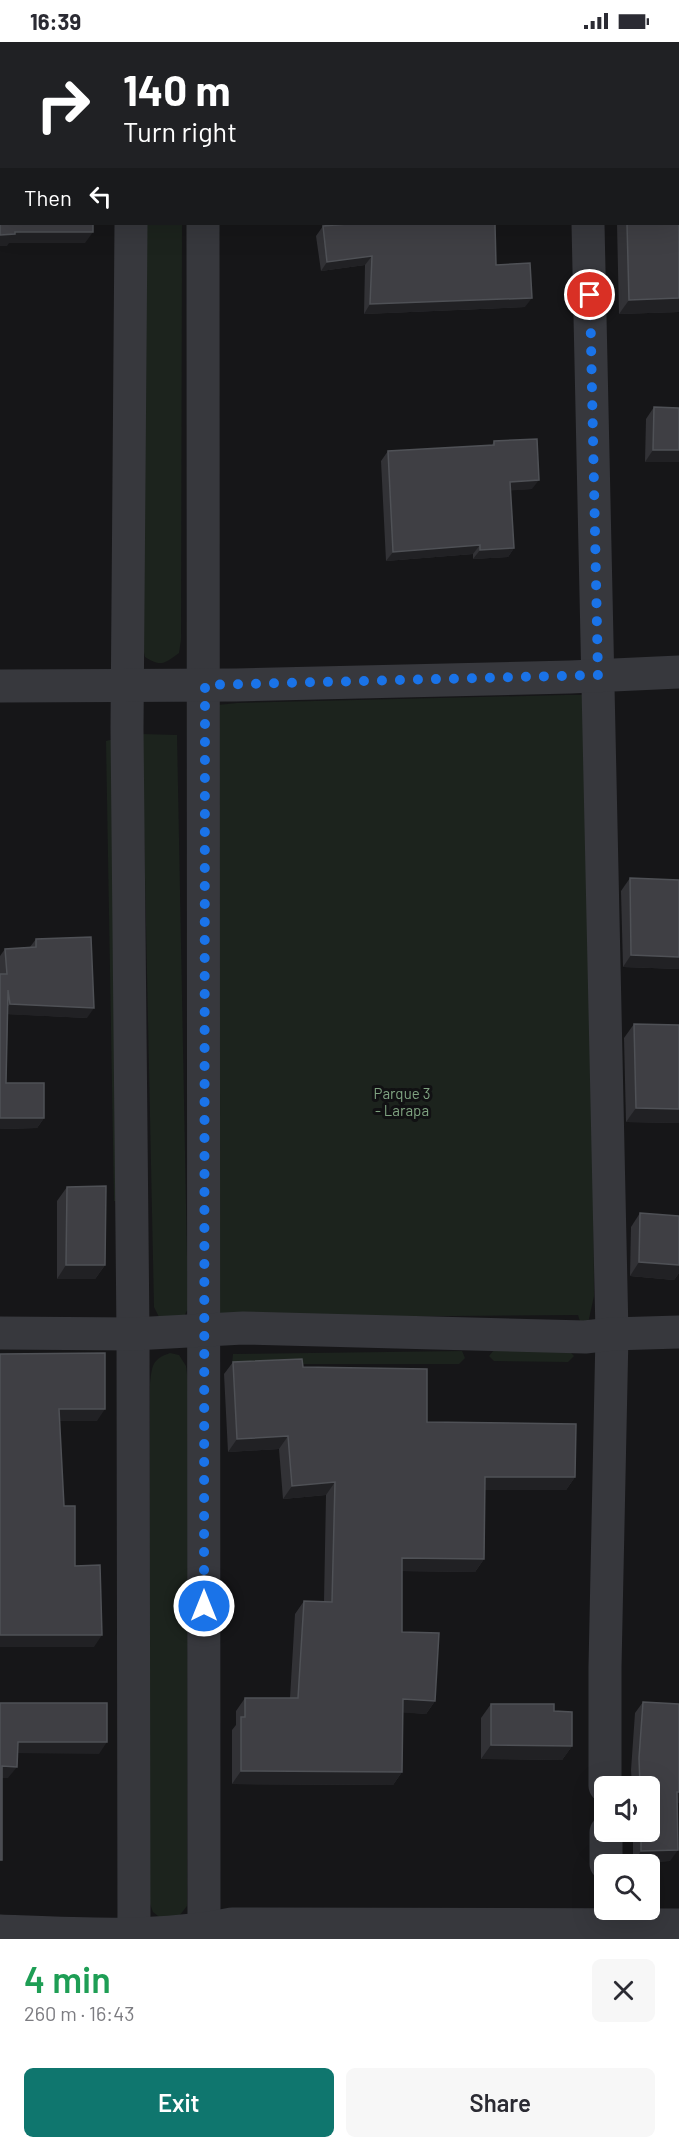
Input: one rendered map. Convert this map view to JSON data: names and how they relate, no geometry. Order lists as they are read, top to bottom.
{
  "parks": ["Parque 3 - Larapa"],
  "page": {
    "status": "16:39",
    "turn": ["140 m", "Turn right"],
    "then": "Then",
    "heading": ["4 min", "260 m · 16:43"],
    "buttons": ["Exit", "Share"]
  }
}
